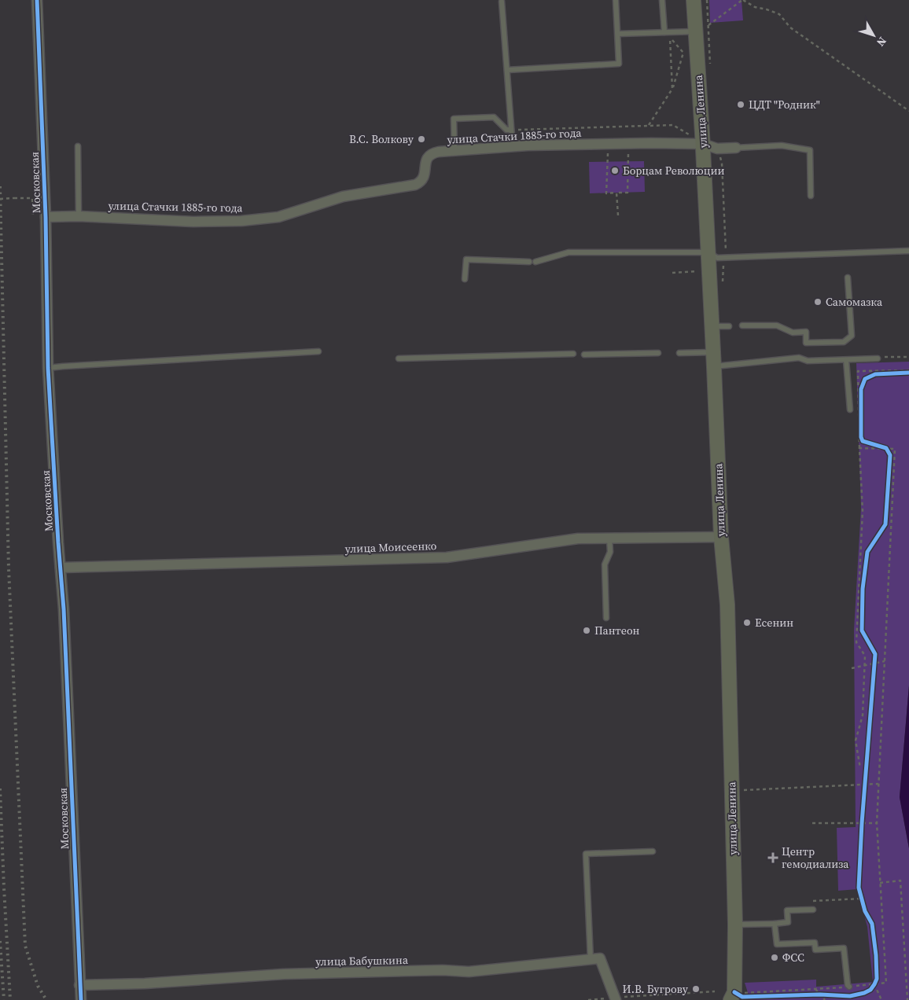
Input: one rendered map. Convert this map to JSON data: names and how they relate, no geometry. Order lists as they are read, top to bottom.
{
  "streets": {
    "main road": ["улица Ленина"],
    "street": [
      "улица Стачки 1885-го года",
      "Московская",
      "улица Моисеенко",
      "улица Бабушкина"
    ]
  },
  "crossings": [
    ["улица Ленина", "улица Стачки 1885-го года"],
    ["улица Ленина", "улица Моисеенко"],
    ["улица Стачки 1885-го года", "Московская"],
    ["Московская", "улица Моисеенко"],
    ["Московская", "улица Бабушкина"]
  ],
  "places": {
    "other": [
      "ЦДТ \"Родник\"",
      "В.С. Волкову",
      "Борцам Революции",
      "Самомазка",
      "Есенин",
      "Пантеон",
      "ФСС",
      "И.В. Бугрову"
    ],
    "health": ["Центр гемодиализа"]
  },
  "north": "bottom right"
}
